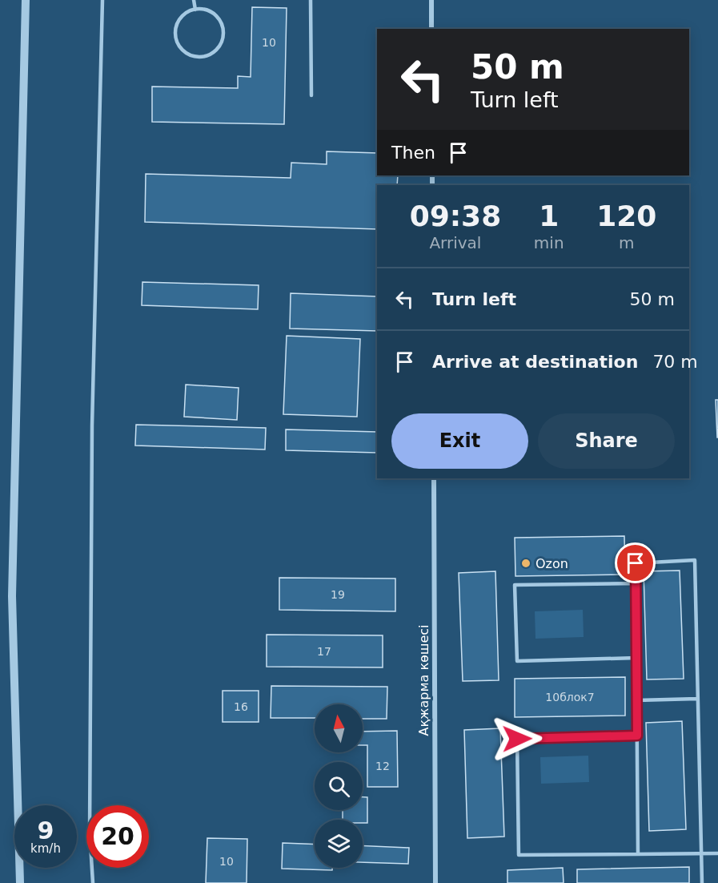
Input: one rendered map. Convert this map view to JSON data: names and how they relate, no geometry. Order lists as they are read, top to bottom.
{
  "streets": {
    "street": ["Ақжарма көшесі"]
  },
  "places": ["Ozon"],
  "house_numbers": [
    "10",
    "19",
    "17",
    "10блок7",
    "16",
    "12",
    "10"
  ],
  "north": "top",
  "page": {
    "turn": ["50 m", "Turn left"],
    "then": "Then",
    "eta": [
      "09:38",
      "Arrival",
      "1",
      "min",
      "120",
      "m"
    ],
    "list": [
      {
        "name": "Turn left",
        "value": "50 m"
      },
      {
        "name": "Arrive at destination",
        "value": "70 m"
      }
    ],
    "buttons": ["Exit", "Share"],
    "speed": "9 km/h",
    "limit": "20"
  }
}
